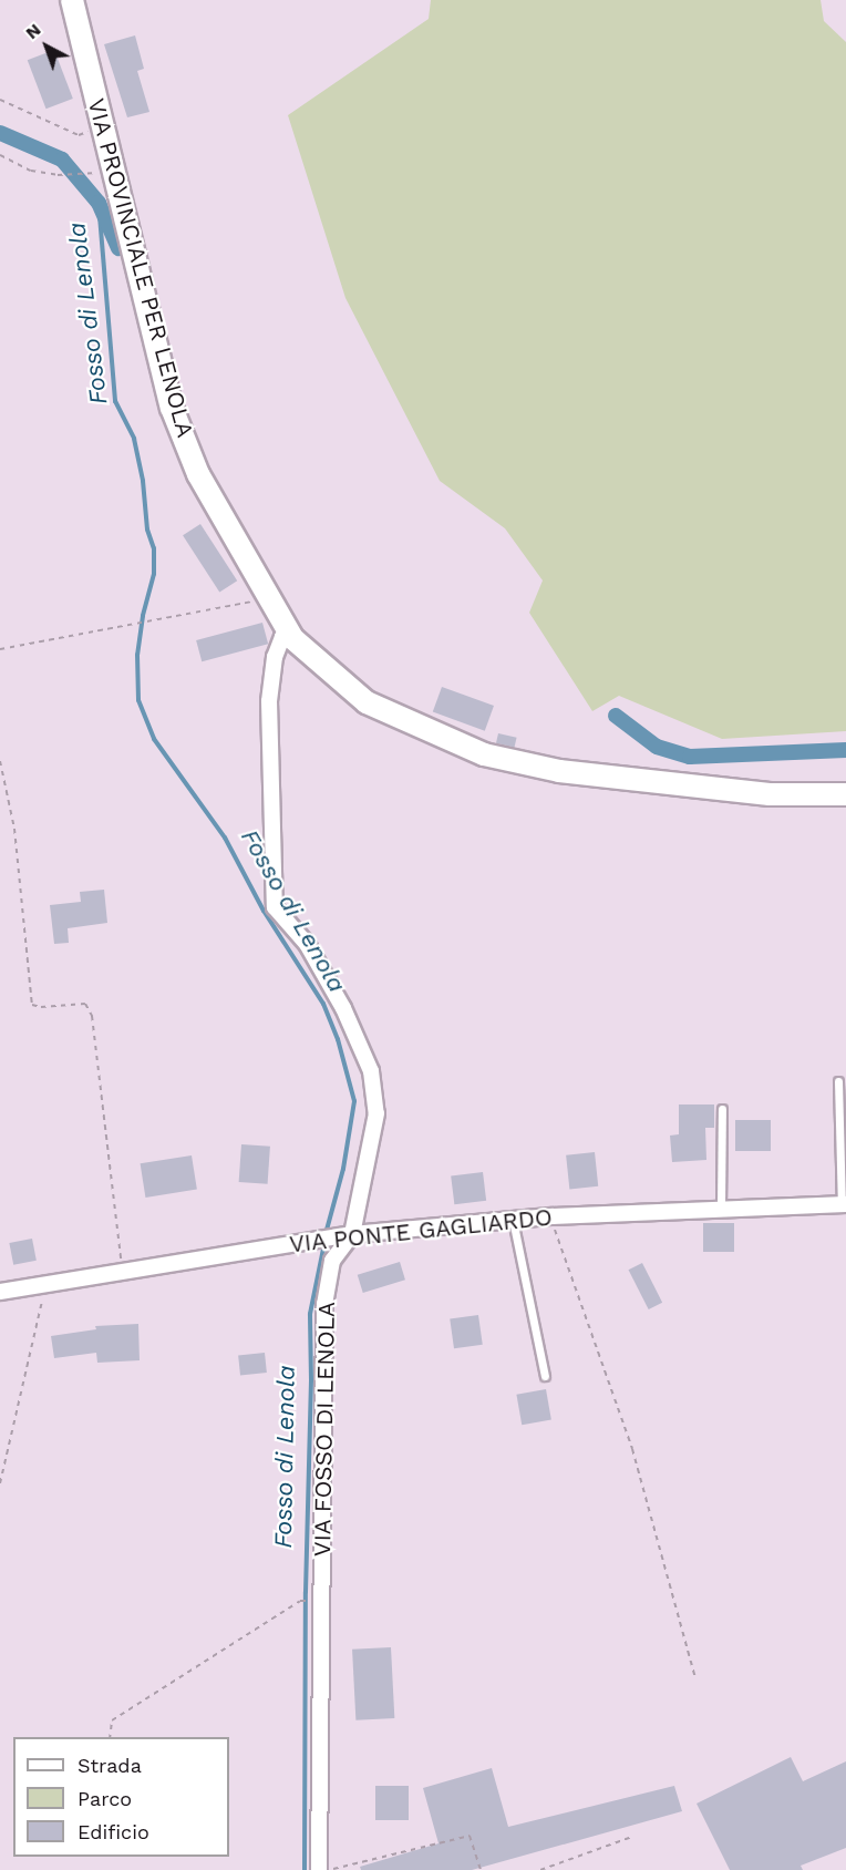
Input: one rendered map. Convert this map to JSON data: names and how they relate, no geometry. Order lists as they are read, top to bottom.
{
  "streets": {
    "main road": ["VIA PROVINCIALE PER LENOLA"],
    "street": ["VIA PONTE GAGLIARDO", "VIA FOSSO DI LENOLA"]
  },
  "crossings": [
    ["VIA PROVINCIALE PER LENOLA", "VIA FOSSO DI LENOLA"],
    ["VIA PONTE GAGLIARDO", "VIA FOSSO DI LENOLA"]
  ],
  "water": ["Fosso di Lenola"],
  "legend": ["Strada", "Parco", "Edificio"],
  "north": "top left"
}
